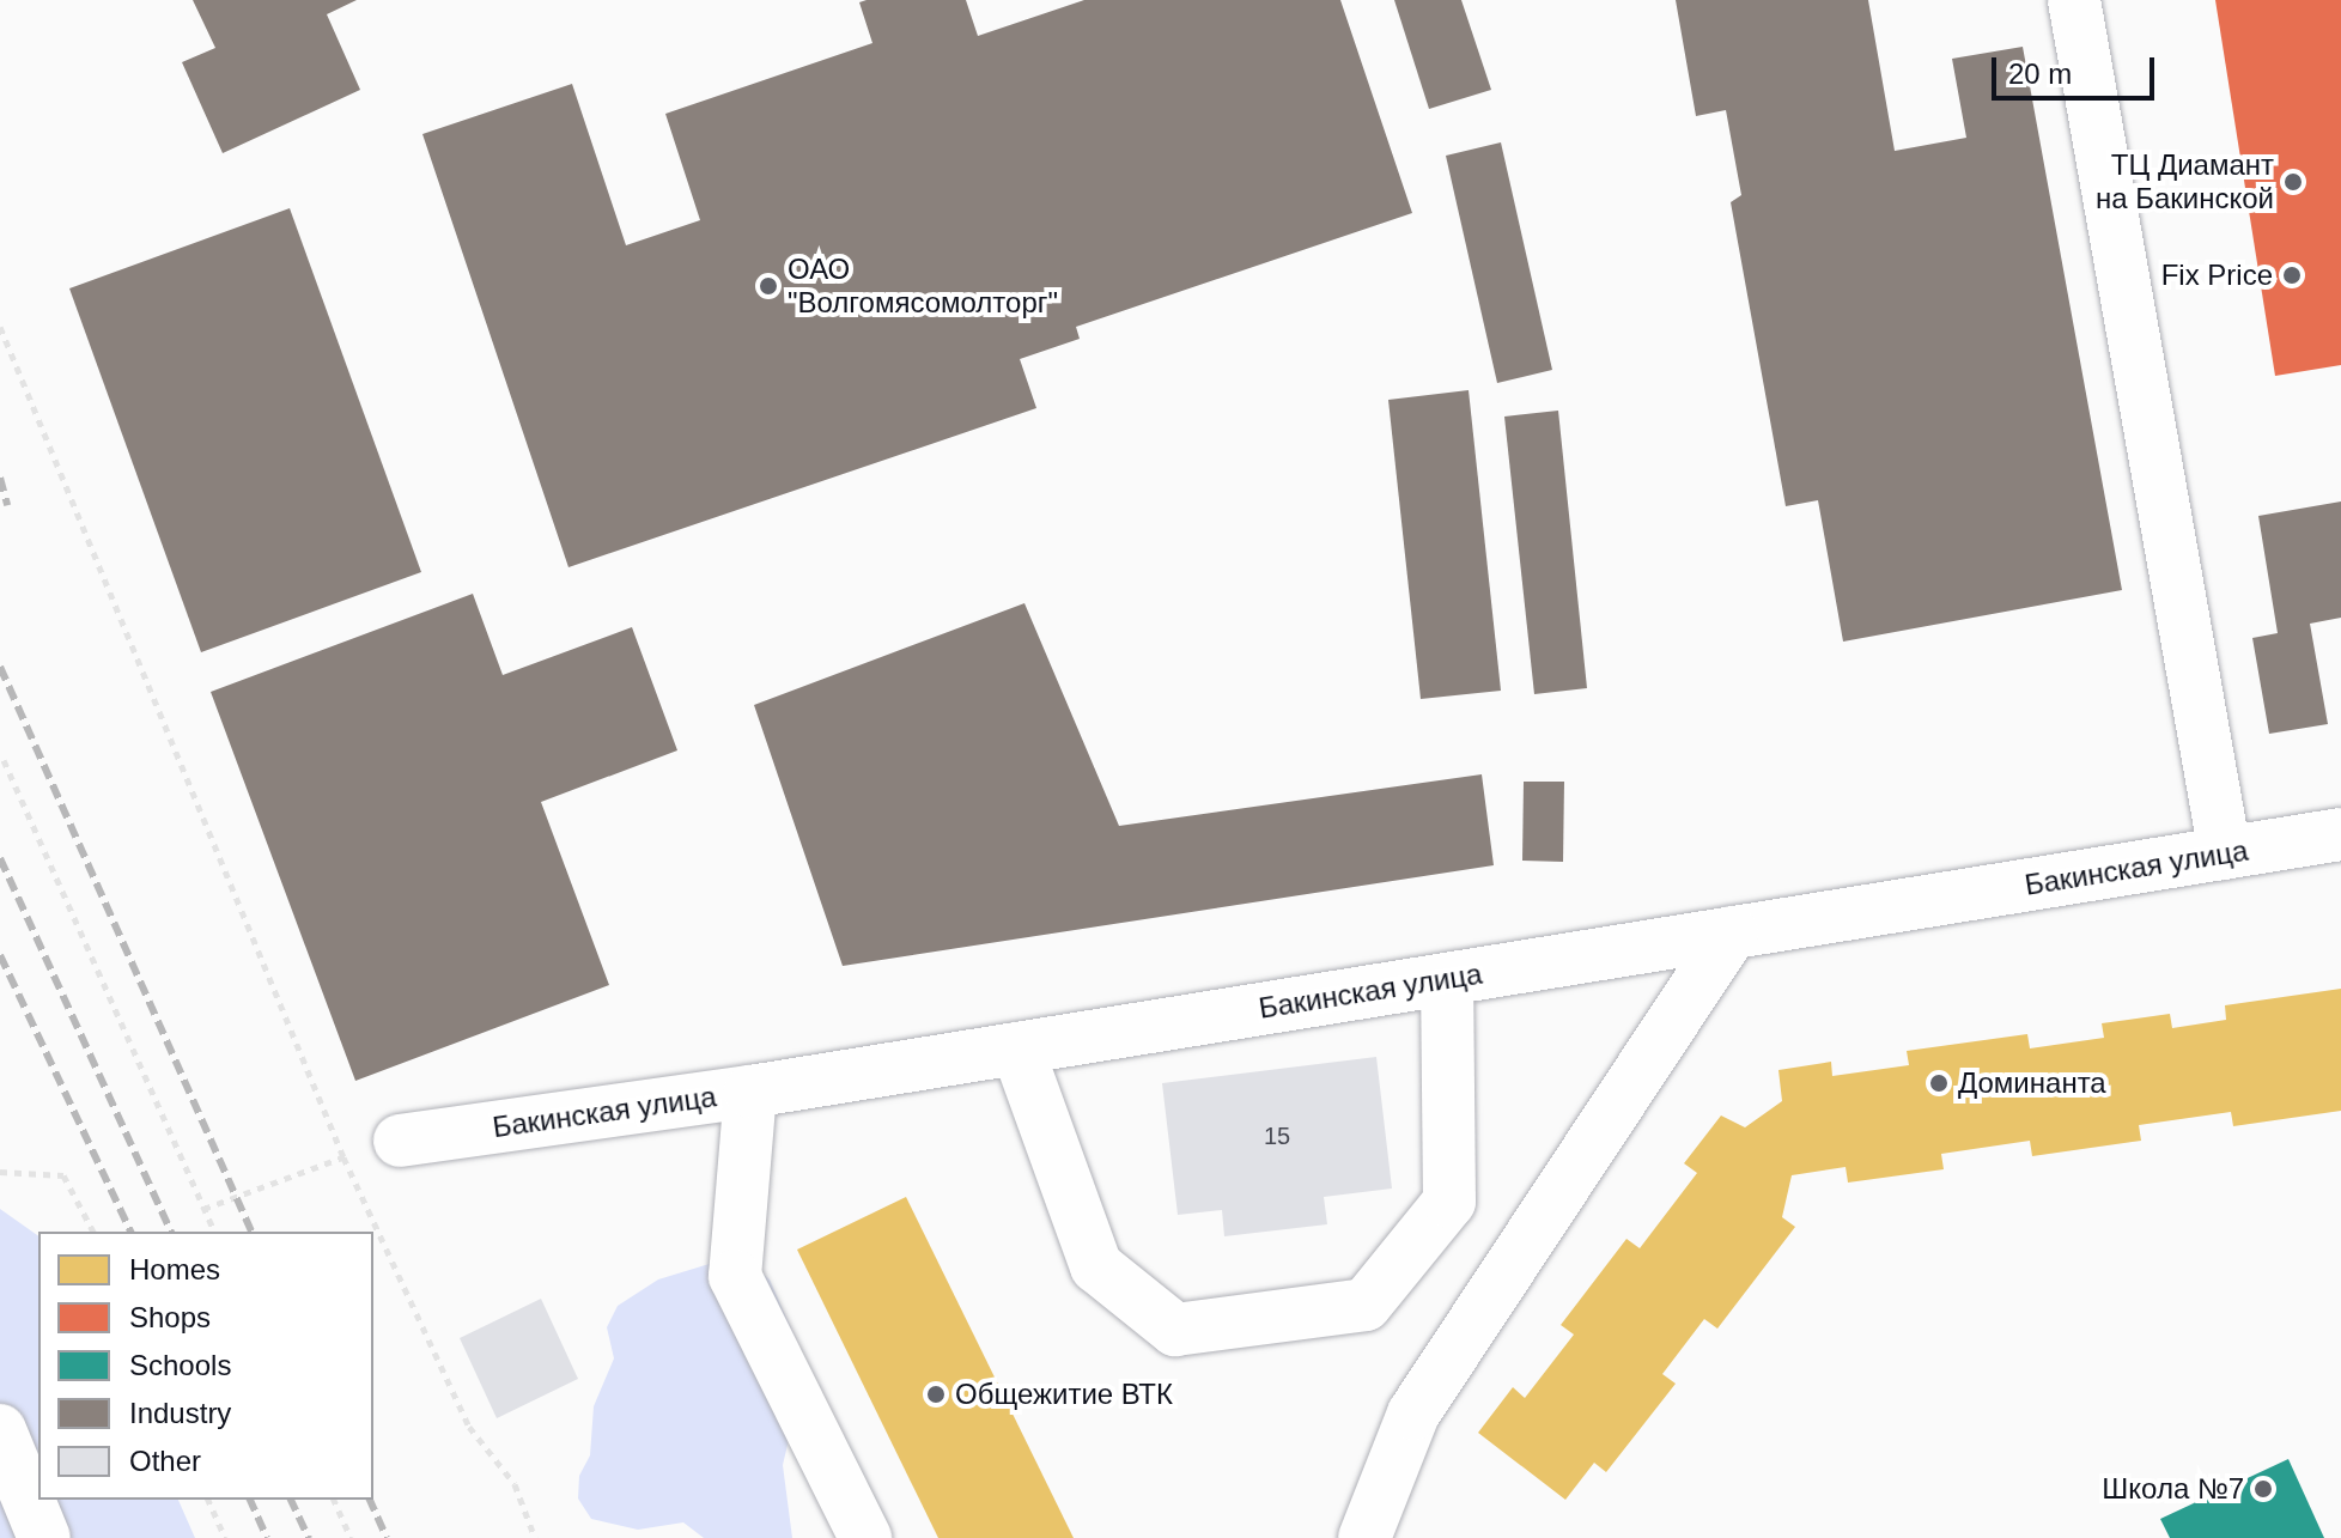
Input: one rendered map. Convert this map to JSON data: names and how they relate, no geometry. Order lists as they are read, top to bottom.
{
  "streets": {
    "street": ["Бакинская улица"]
  },
  "places": [
    "ТЦ Диамант на Бакинской",
    "Fix Price",
    "ОАО \"Волгомясомолторг\"",
    "Доминанта",
    "Общежитие ВТК",
    "Школа №7"
  ],
  "house_numbers": ["15"],
  "legend": [
    "Homes",
    "Shops",
    "Schools",
    "Industry",
    "Other"
  ],
  "scale_bar": "20 m"
}
